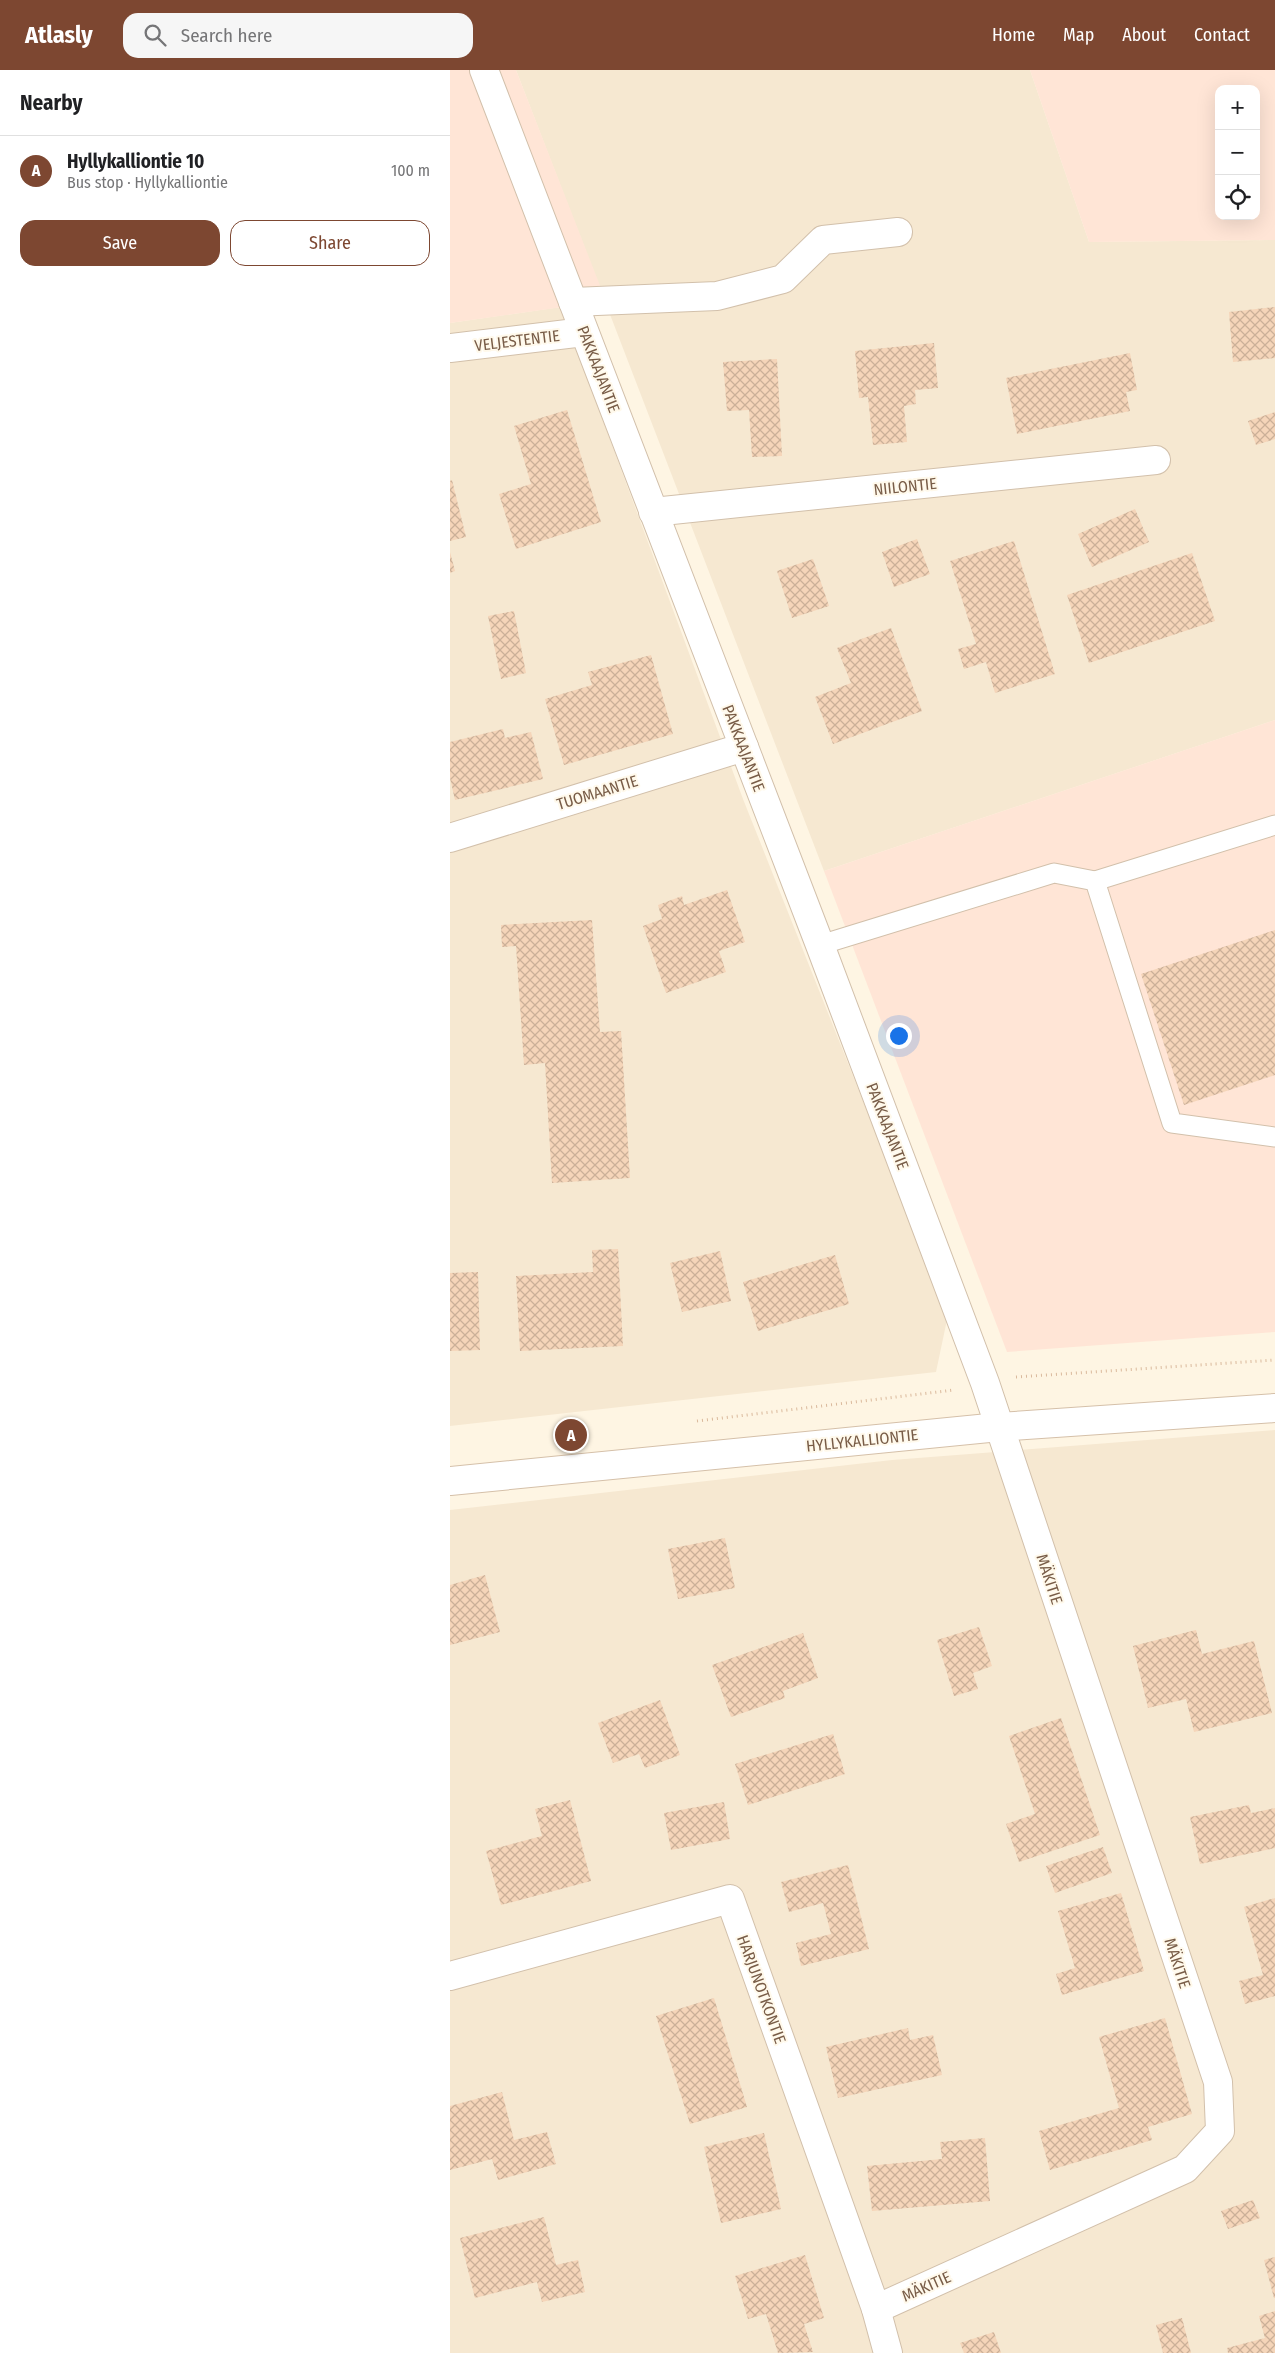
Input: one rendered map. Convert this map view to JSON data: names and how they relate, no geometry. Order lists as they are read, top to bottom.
{
  "streets": {
    "street": [
      "VELJESTENTIE",
      "PAKKAAJANTIE",
      "NIILONTIE",
      "TUOMAANTIE",
      "HYLLYKALLIONTIE",
      "MÄKITIE",
      "HARJUNOTKONTIE"
    ]
  },
  "crossings": [
    ["VELJESTENTIE", "PAKKAAJANTIE"],
    ["PAKKAAJANTIE", "NIILONTIE"],
    ["PAKKAAJANTIE", "TUOMAANTIE"],
    ["PAKKAAJANTIE", "HYLLYKALLIONTIE"],
    ["PAKKAAJANTIE", "MÄKITIE"],
    ["HYLLYKALLIONTIE", "MÄKITIE"],
    ["MÄKITIE", "HARJUNOTKONTIE"]
  ],
  "page": {
    "header": "Atlasly",
    "search": "Search here",
    "nav": [
      "Home",
      "Map",
      "About",
      "Contact"
    ],
    "heading": "Nearby",
    "map_buttons": ["+", "−"],
    "list": [
      {
        "mark": "A",
        "name": "Hyllykalliontie 10",
        "note": "Bus stop · Hyllykalliontie",
        "value": "100 m"
      }
    ],
    "buttons": ["Save", "Share"],
    "pins": "A"
  }
}
